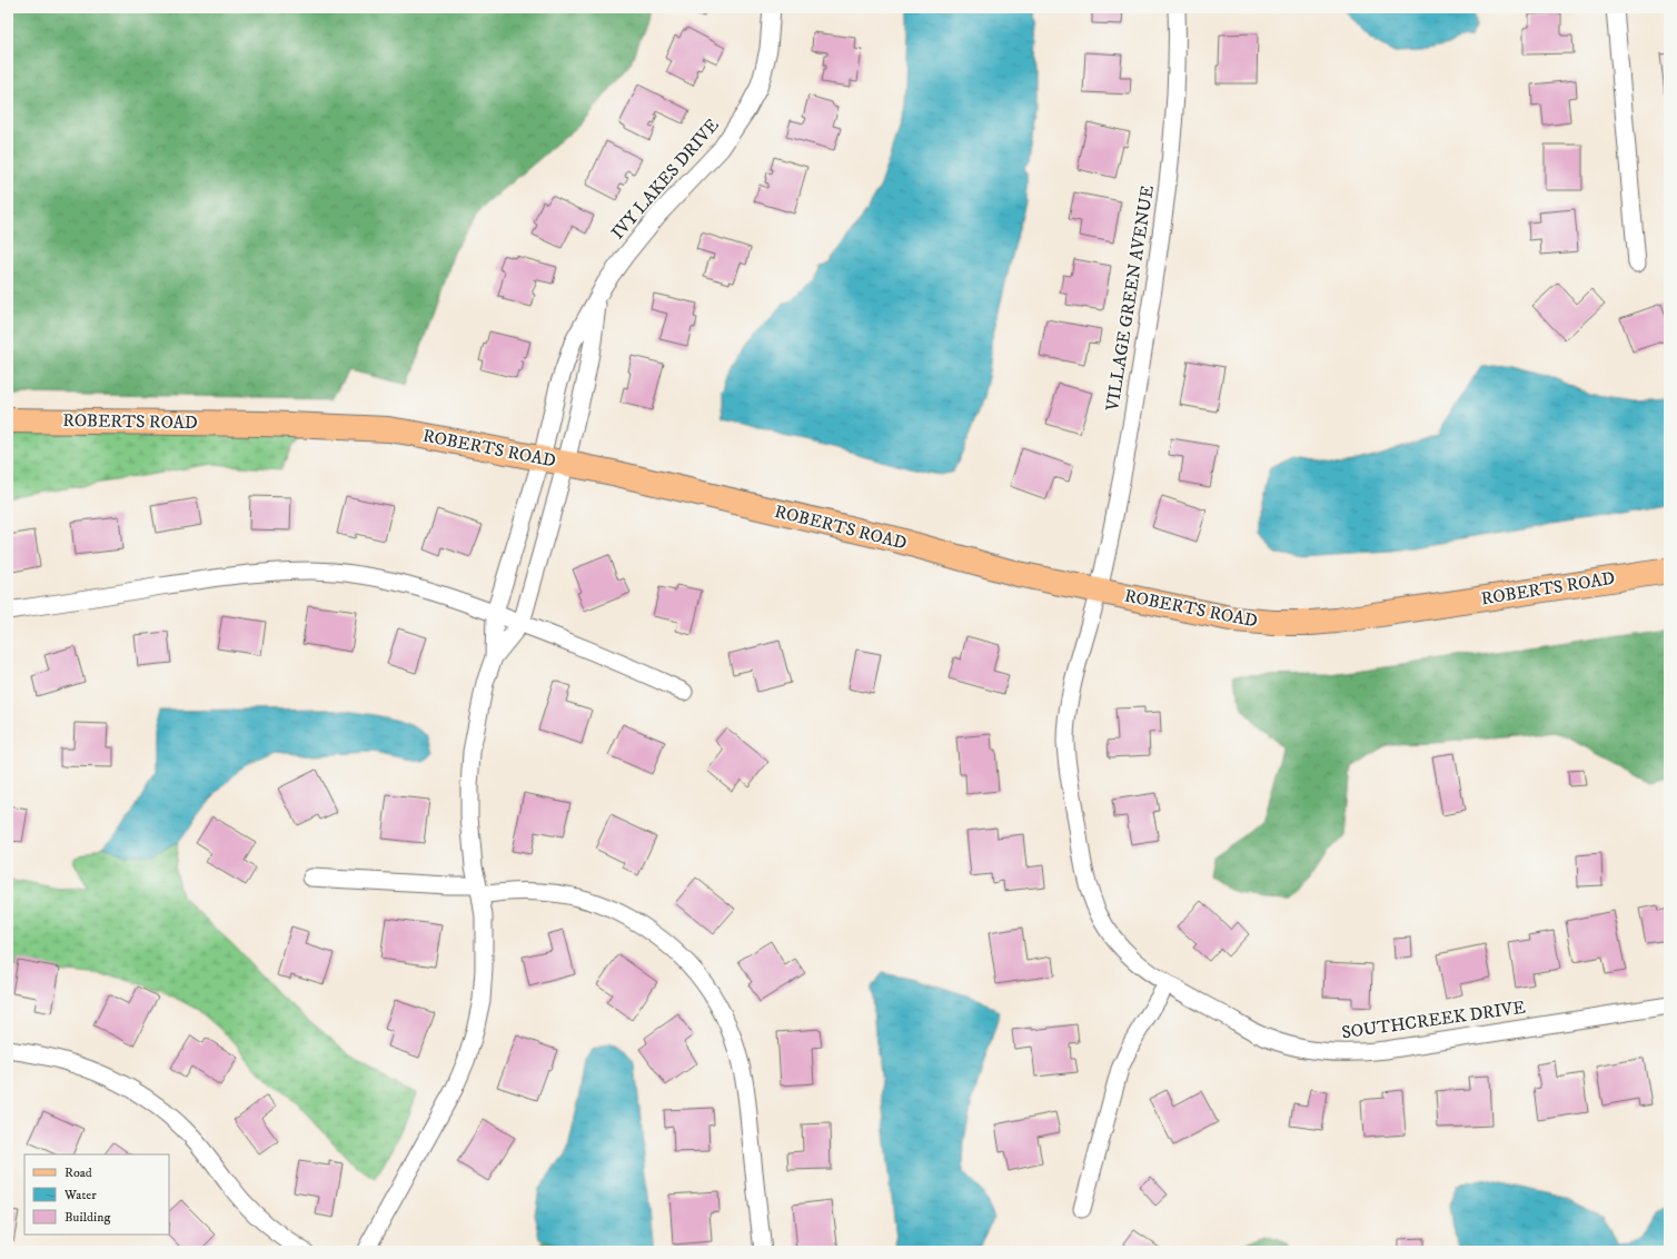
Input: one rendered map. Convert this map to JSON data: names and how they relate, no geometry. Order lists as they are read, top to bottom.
{
  "streets": {
    "main road": ["ROBERTS ROAD"],
    "street": ["IVY LAKES DRIVE", "VILLAGE GREEN AVENUE", "SOUTHCREEK DRIVE"]
  },
  "crossings": [
    ["IVY LAKES DRIVE", "ROBERTS ROAD"],
    ["VILLAGE GREEN AVENUE", "ROBERTS ROAD"],
    ["VILLAGE GREEN AVENUE", "SOUTHCREEK DRIVE"],
    ["ROBERTS ROAD", "SOUTHCREEK DRIVE"]
  ],
  "legend": ["Road", "Water", "Building"]
}
